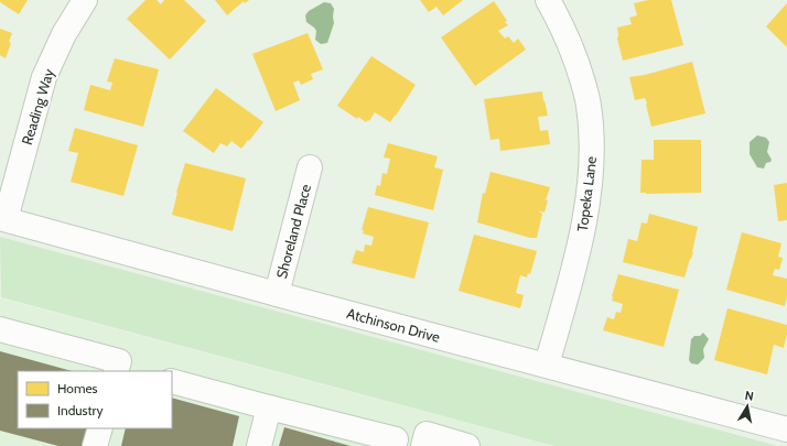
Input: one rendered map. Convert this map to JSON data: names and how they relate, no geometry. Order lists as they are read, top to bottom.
{
  "streets": {
    "street": [
      "Reading Way",
      "Topeka Lane",
      "Shoreland Place",
      "Atchinson Drive"
    ]
  },
  "crossings": [
    ["Reading Way", "Atchinson Drive"],
    ["Topeka Lane", "Atchinson Drive"],
    ["Shoreland Place", "Atchinson Drive"]
  ],
  "legend": ["Homes", "Industry"],
  "north": "top"
}
